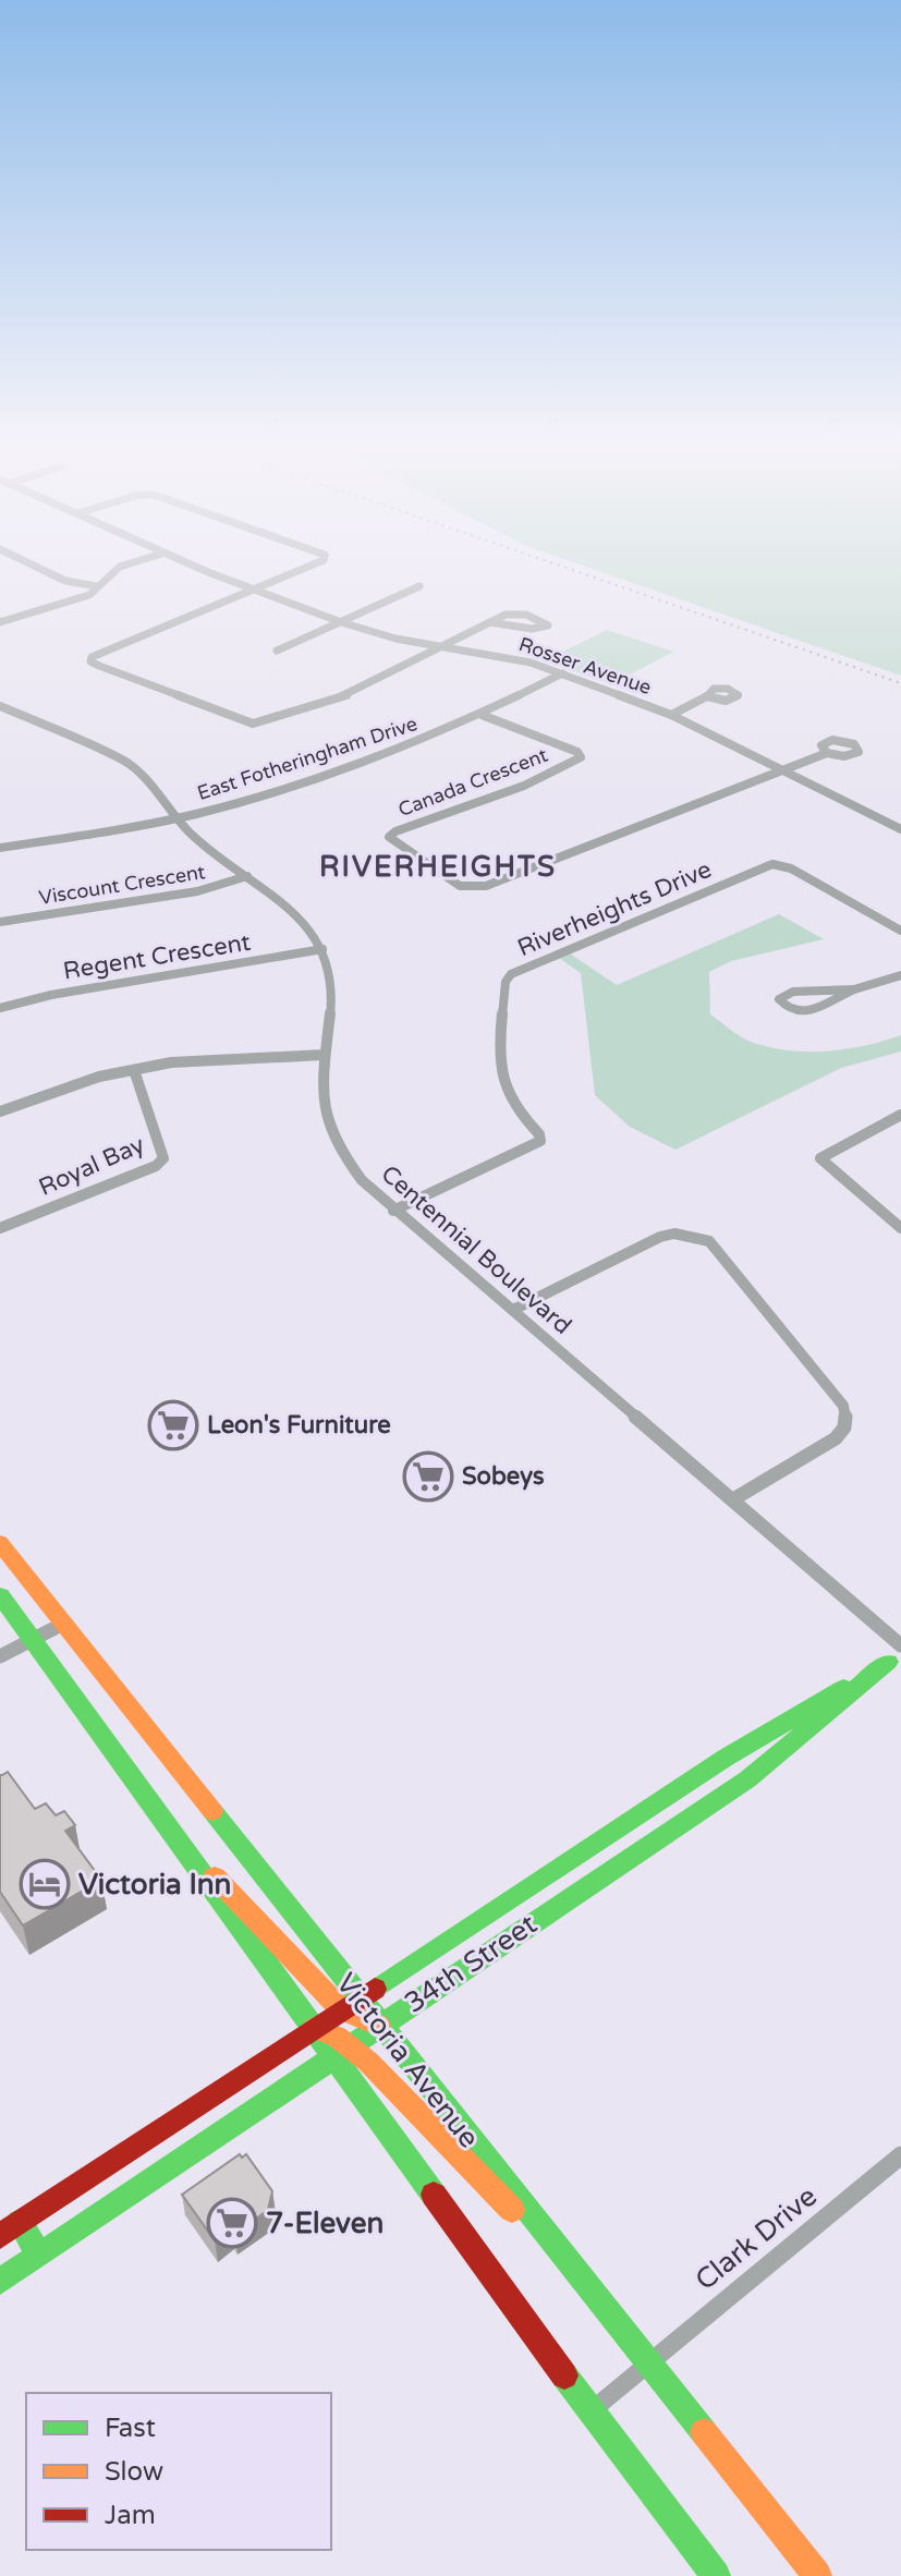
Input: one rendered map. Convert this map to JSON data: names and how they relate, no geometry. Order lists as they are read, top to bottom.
{
  "streets": {
    "main road": ["34th Street", "Victoria Avenue"],
    "street": [
      "Rosser Avenue",
      "East Fotheringham Drive",
      "Canada Crescent",
      "Viscount Crescent",
      "Riverheights Drive",
      "Regent Crescent",
      "Royal Bay",
      "Centennial Boulevard",
      "Clark Drive"
    ]
  },
  "crossings": [
    ["Rosser Avenue", "East Fotheringham Drive"],
    ["Rosser Avenue", "Canada Crescent"],
    ["East Fotheringham Drive", "Canada Crescent"],
    ["East Fotheringham Drive", "Centennial Boulevard"],
    ["Viscount Crescent", "Centennial Boulevard"],
    ["Riverheights Drive", "Centennial Boulevard"],
    ["Regent Crescent", "Centennial Boulevard"],
    ["34th Street", "Victoria Avenue"],
    ["Victoria Avenue", "Clark Drive"]
  ],
  "districts": ["RIVERHEIGHTS"],
  "places": {
    "supermarket": ["Leon's Furniture", "Sobeys", "7-Eleven"],
    "hotel": ["Victoria Inn"]
  },
  "legend": ["Fast", "Slow", "Jam"]
}
